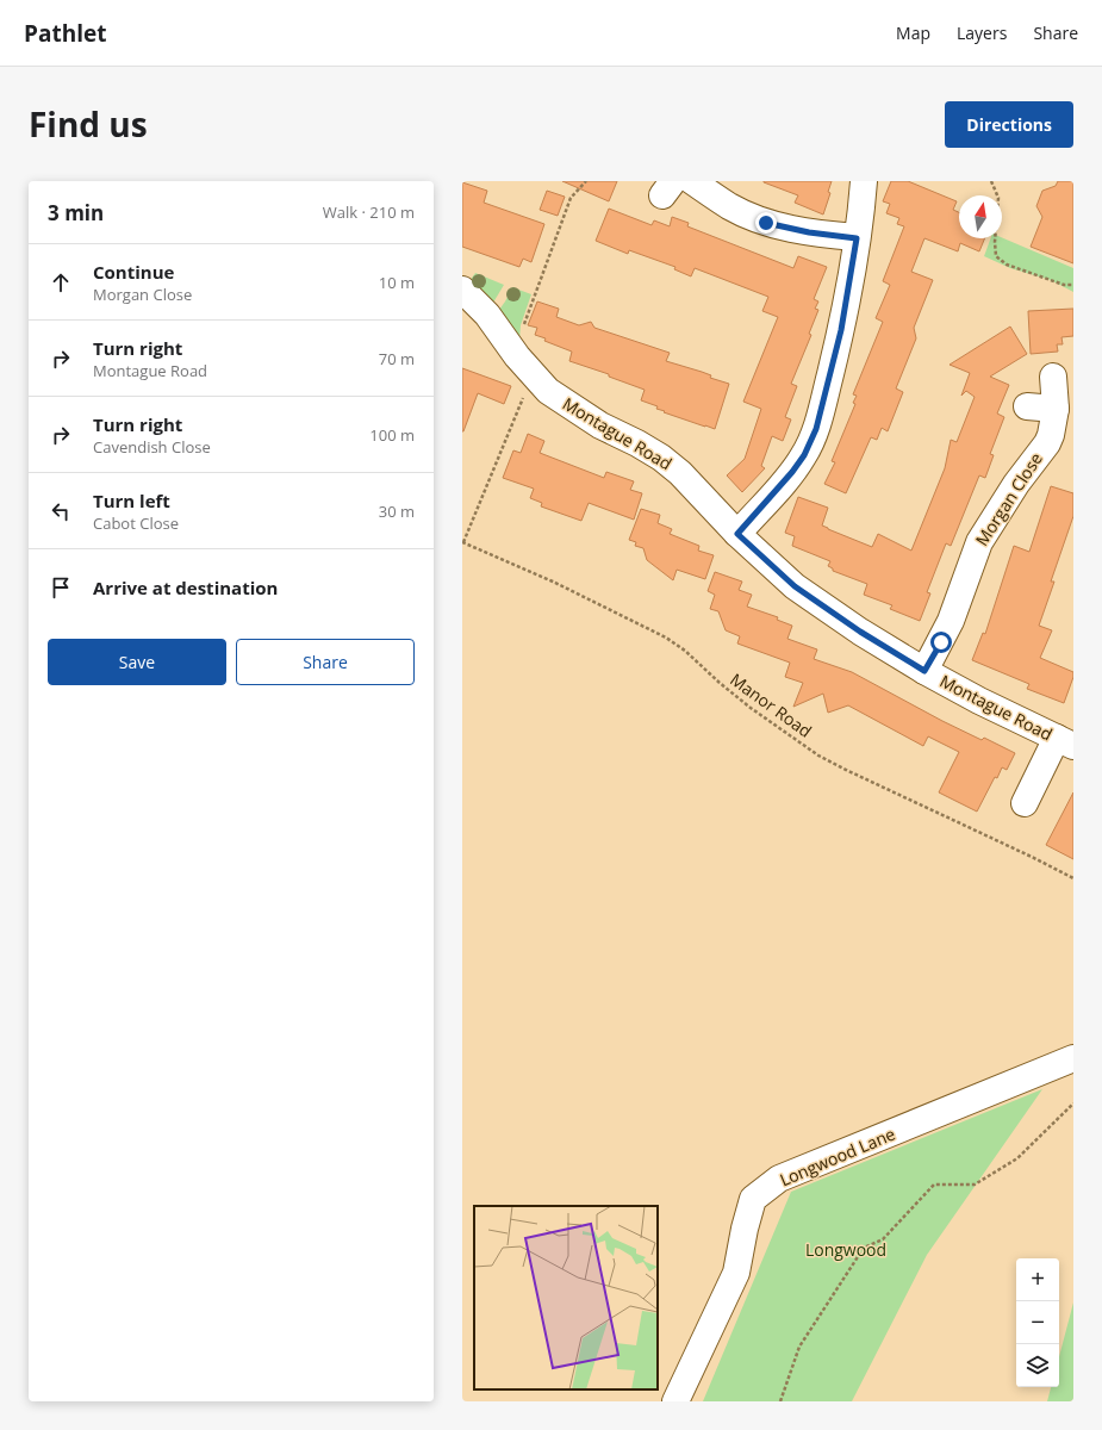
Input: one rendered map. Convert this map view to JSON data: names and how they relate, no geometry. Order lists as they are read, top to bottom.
{
  "streets": {
    "street": ["Montague Road", "Morgan Close", "Longwood Lane"],
    "path": ["Manor Road"]
  },
  "crossings": [
    ["Montague Road", "Morgan Close"]
  ],
  "parks": ["Longwood"],
  "north": "top",
  "page": {
    "header": "Pathlet",
    "nav": ["Map", "Layers", "Share"],
    "title": "Find us",
    "buttons": [
      "Directions",
      ["Save", "Share"]
    ],
    "heading": ["3 min", "Walk · 210 m"],
    "list": [
      ["Continue", "Morgan Close", "10 m"],
      ["Turn right", "Montague Road", "70 m"],
      ["Turn right", "Cavendish Close", "100 m"],
      ["Turn left", "Cabot Close", "30 m"],
      "Arrive at destination"
    ],
    "map_buttons": ["+", "−"]
  }
}
